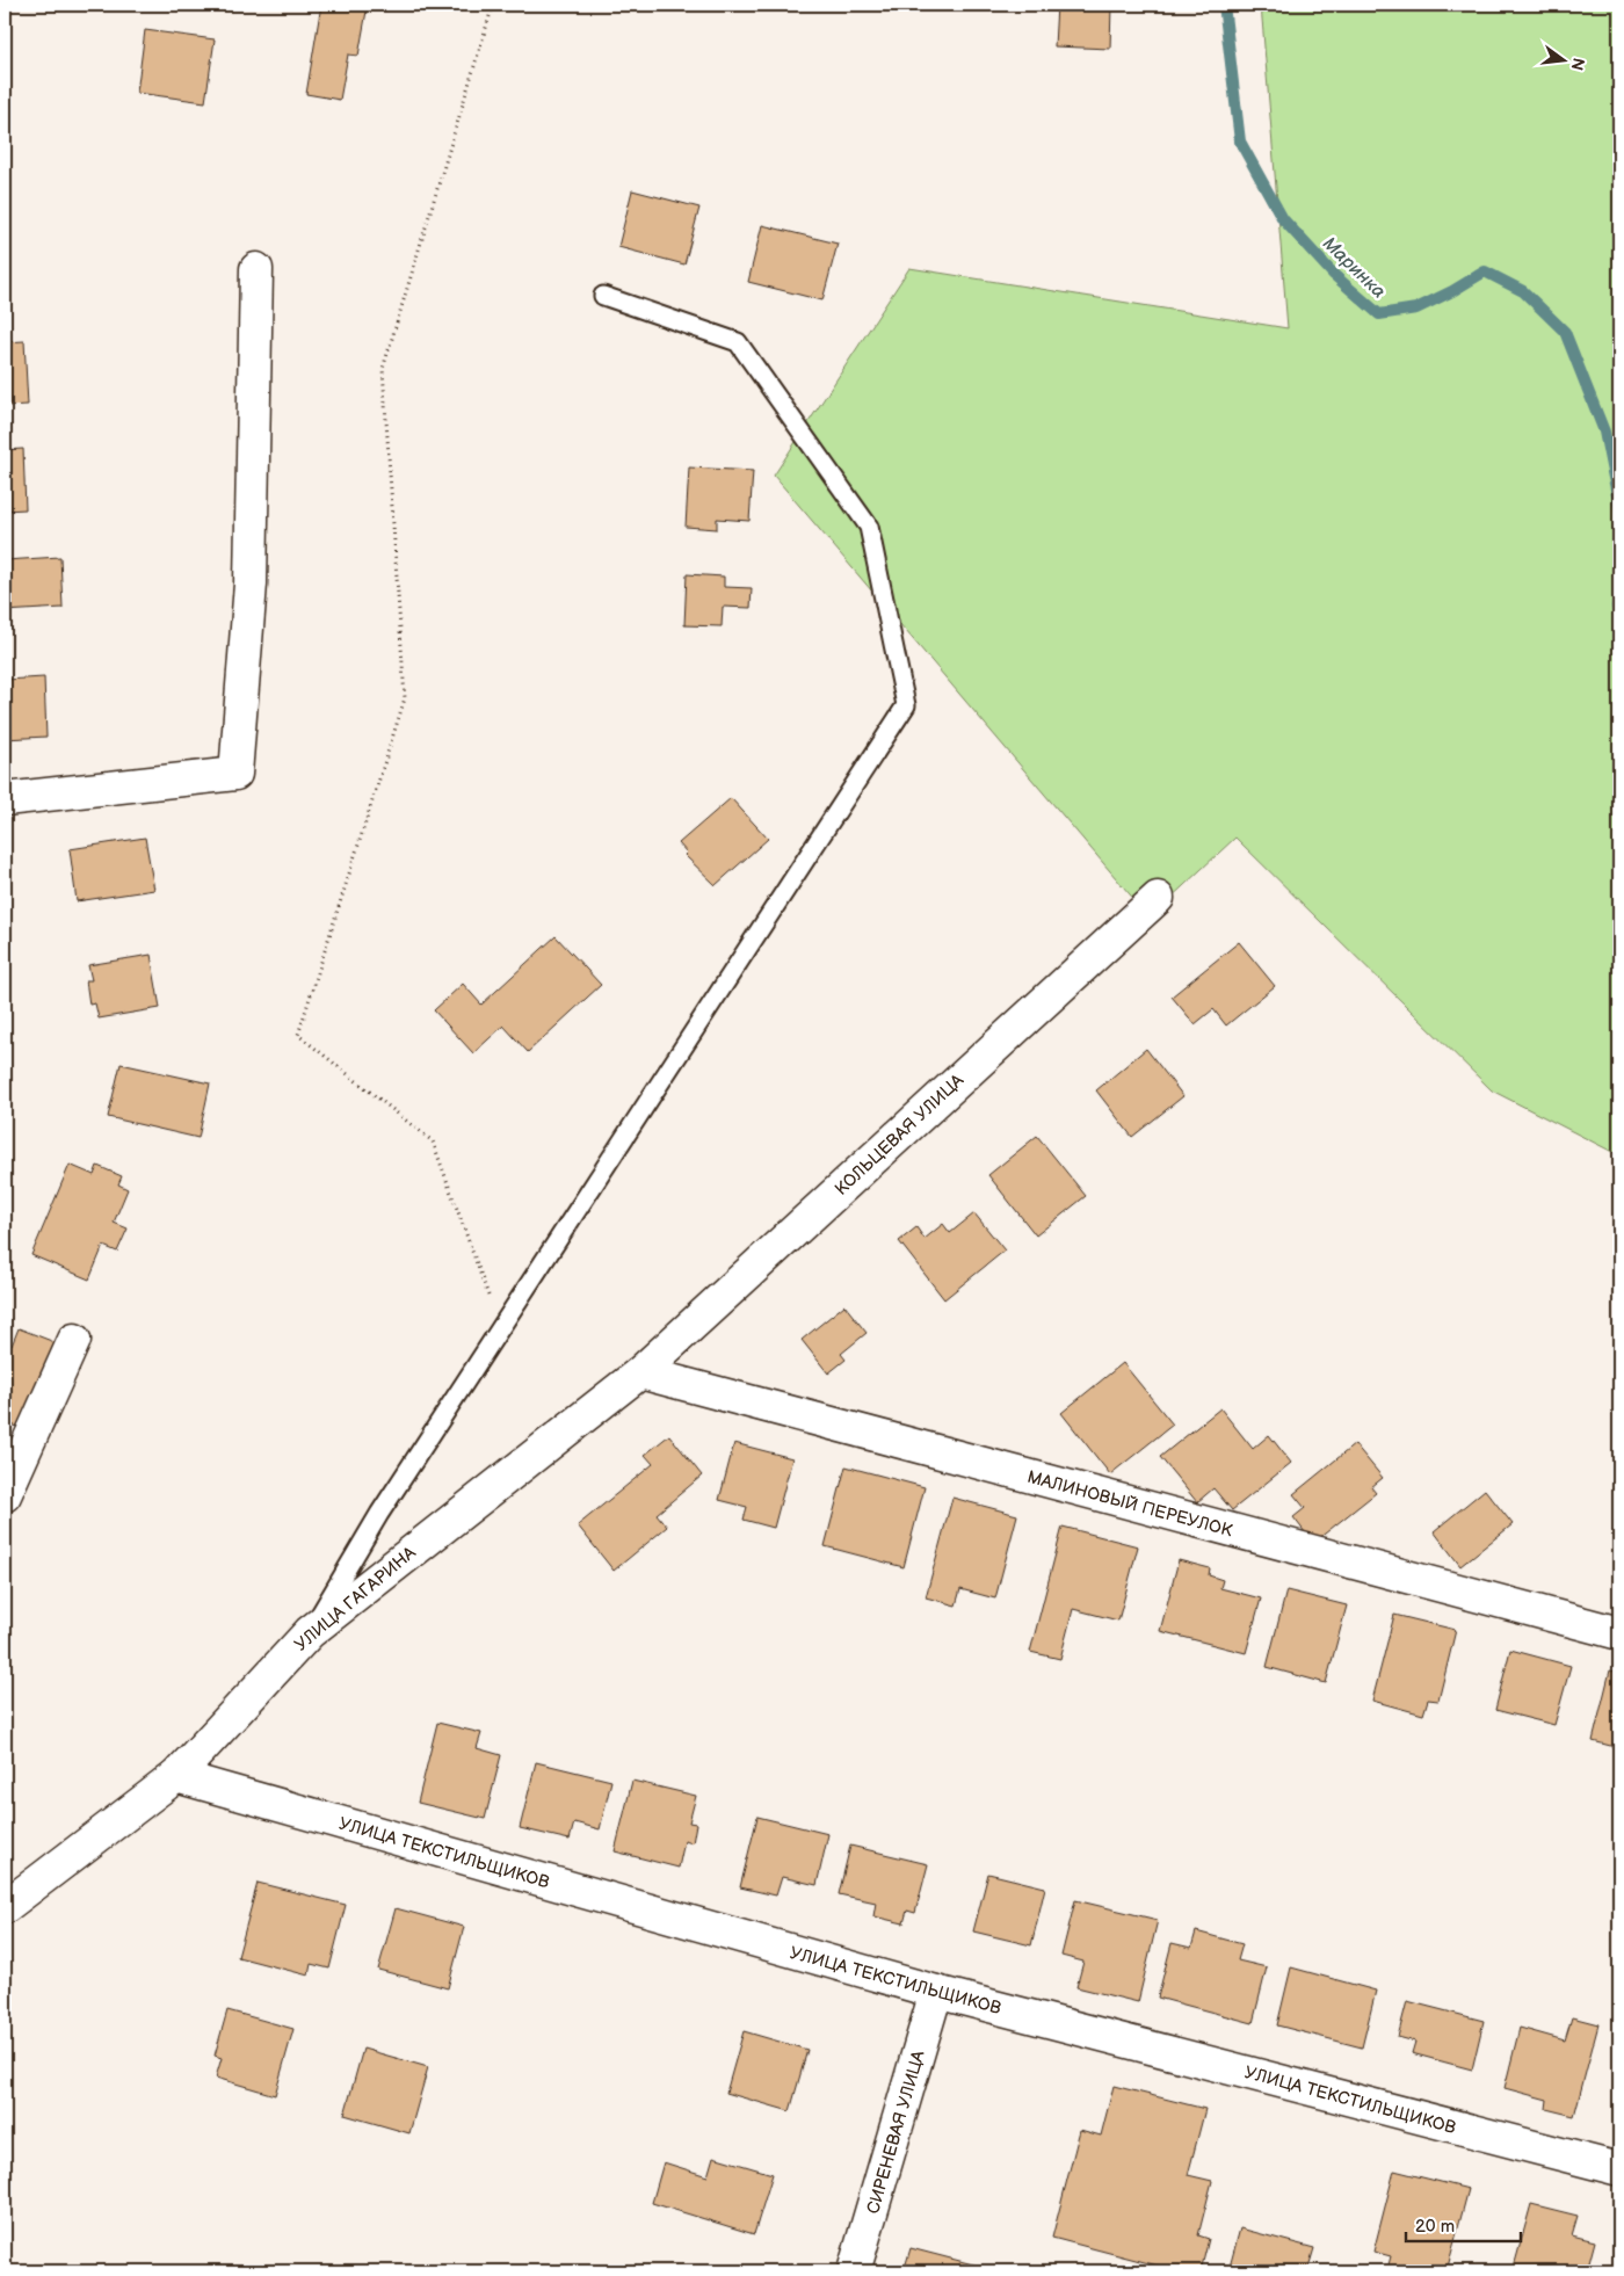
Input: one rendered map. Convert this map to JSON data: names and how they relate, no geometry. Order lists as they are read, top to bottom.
{
  "streets": {
    "street": [
      "КОЛЬЦЕВАЯ УЛИЦА",
      "МАЛИНОВЫЙ ПЕРЕУЛОК",
      "УЛИЦА ГАГАРИНА",
      "УЛИЦА ТЕКСТИЛЬЩИКОВ",
      "СИРЕНЕВАЯ УЛИЦА"
    ]
  },
  "crossings": [
    ["КОЛЬЦЕВАЯ УЛИЦА", "МАЛИНОВЫЙ ПЕРЕУЛОК"],
    ["КОЛЬЦЕВАЯ УЛИЦА", "УЛИЦА ГАГАРИНА"],
    ["МАЛИНОВЫЙ ПЕРЕУЛОК", "УЛИЦА ГАГАРИНА"],
    ["УЛИЦА ГАГАРИНА", "УЛИЦА ТЕКСТИЛЬЩИКОВ"],
    ["УЛИЦА ТЕКСТИЛЬЩИКОВ", "СИРЕНЕВАЯ УЛИЦА"]
  ],
  "water": ["Маринка"],
  "scale_bar": "20 m",
  "north": "right"
}
